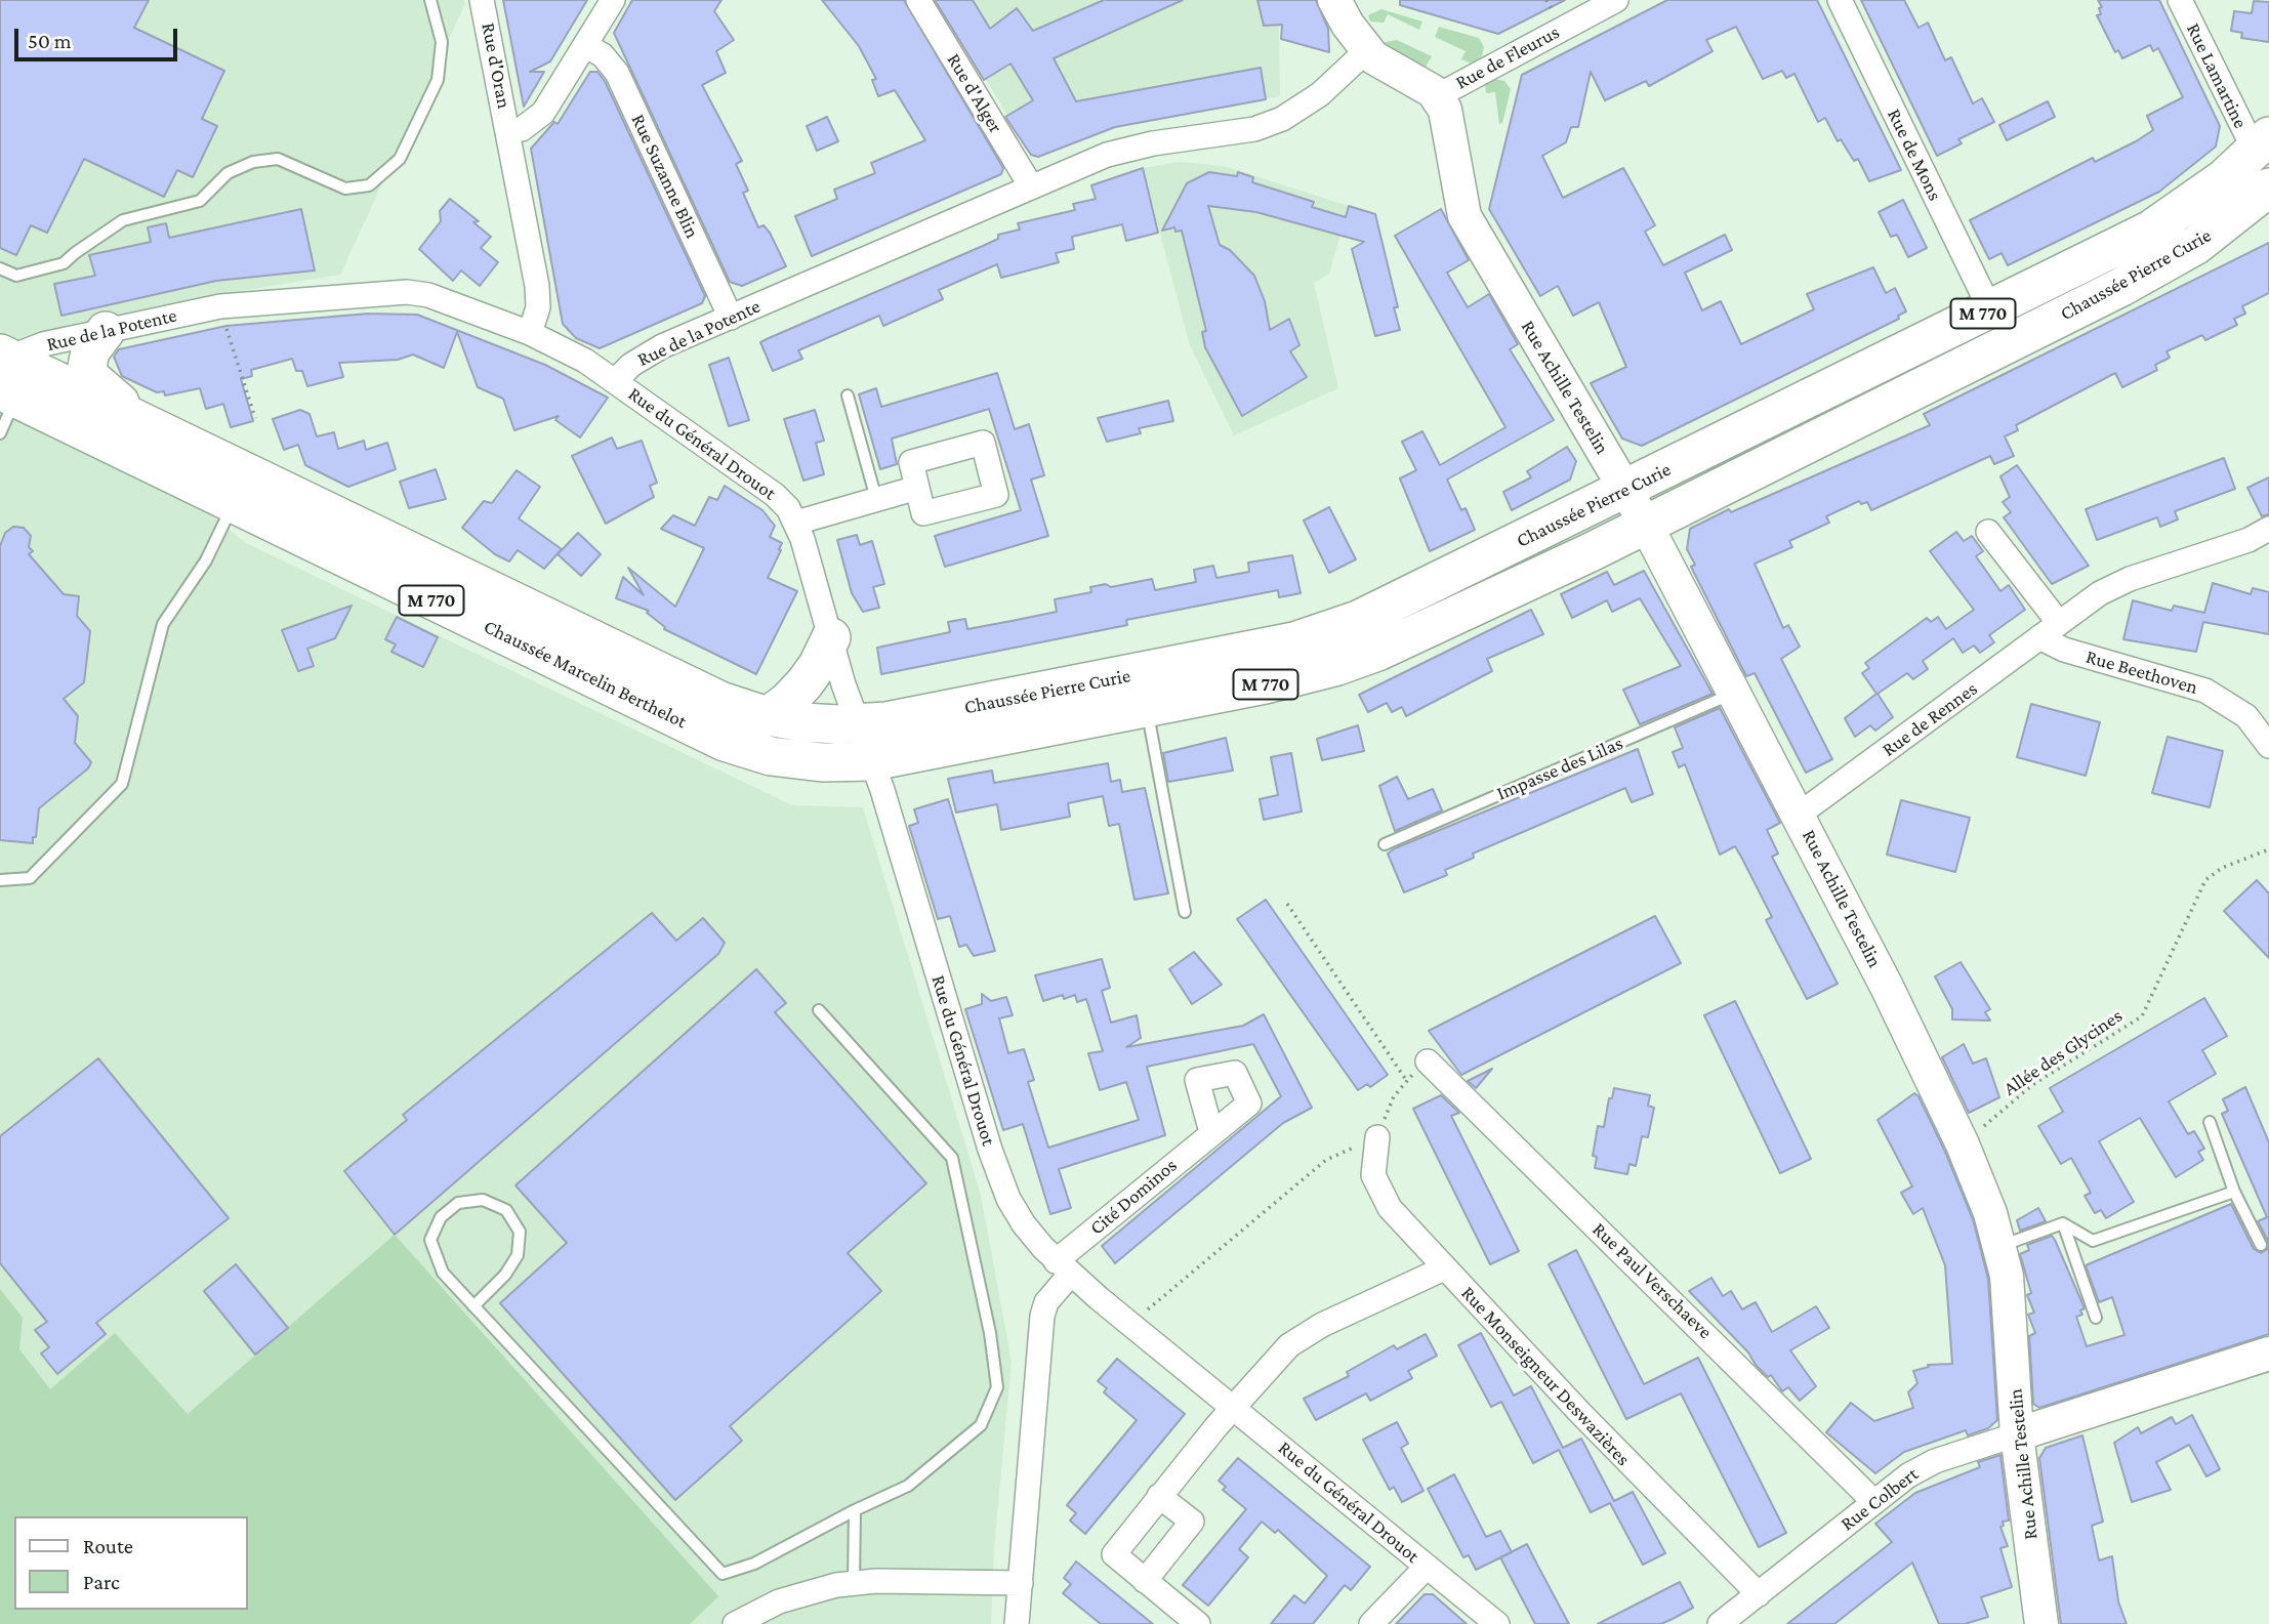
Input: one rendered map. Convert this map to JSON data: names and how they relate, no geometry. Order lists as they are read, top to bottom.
{
  "streets": {
    "main road": ["Chaussée Pierre Curie", "M 770", "Chaussée Marcelin Berthelot"],
    "street": [
      "Rue de Fleurus",
      "Rue d'Oran",
      "Rue Lamartine",
      "Rue d'Alger",
      "Rue de Mons",
      "Rue Suzanne Blin",
      "Rue de la Potente",
      "Rue Achille Testelin",
      "Rue du Général Drouot",
      "Rue Beethoven",
      "Rue de Rennes",
      "Cité Dominos",
      "Rue Paul Verschaeve",
      "Rue Monseigneur Deswazières",
      "Rue Colbert"
    ],
    "lane": ["Impasse des Lilas"],
    "path": ["Allée des Glycines"]
  },
  "crossings": [
    ["Rue de Fleurus", "Rue Achille Testelin"],
    ["Rue d'Oran", "Rue de la Potente"],
    ["Rue Lamartine", "Chaussée Pierre Curie"],
    ["Rue d'Alger", "Rue de la Potente"],
    ["Rue de Mons", "Chaussée Pierre Curie"],
    ["Rue Suzanne Blin", "Rue de la Potente"],
    ["Chaussée Pierre Curie", "Rue Achille Testelin"],
    ["Chaussée Pierre Curie", "Rue du Général Drouot"],
    ["Chaussée Pierre Curie", "Chaussée Marcelin Berthelot"],
    ["Rue de la Potente", "Rue du Général Drouot"],
    ["Rue de la Potente", "Chaussée Marcelin Berthelot"],
    ["Rue Achille Testelin", "Rue de Rennes"],
    ["Rue Achille Testelin", "Impasse des Lilas"],
    ["Rue Achille Testelin", "Allée des Glycines"],
    ["Rue Achille Testelin", "Rue Colbert"],
    ["Rue du Général Drouot", "Chaussée Marcelin Berthelot"],
    ["Rue du Général Drouot", "Cité Dominos"],
    ["Rue Beethoven", "Rue de Rennes"],
    ["Rue Paul Verschaeve", "Rue Colbert"],
    ["Rue Monseigneur Deswazières", "Rue Colbert"]
  ],
  "legend": ["Route", "Parc"],
  "scale_bar": "50 m"
}
